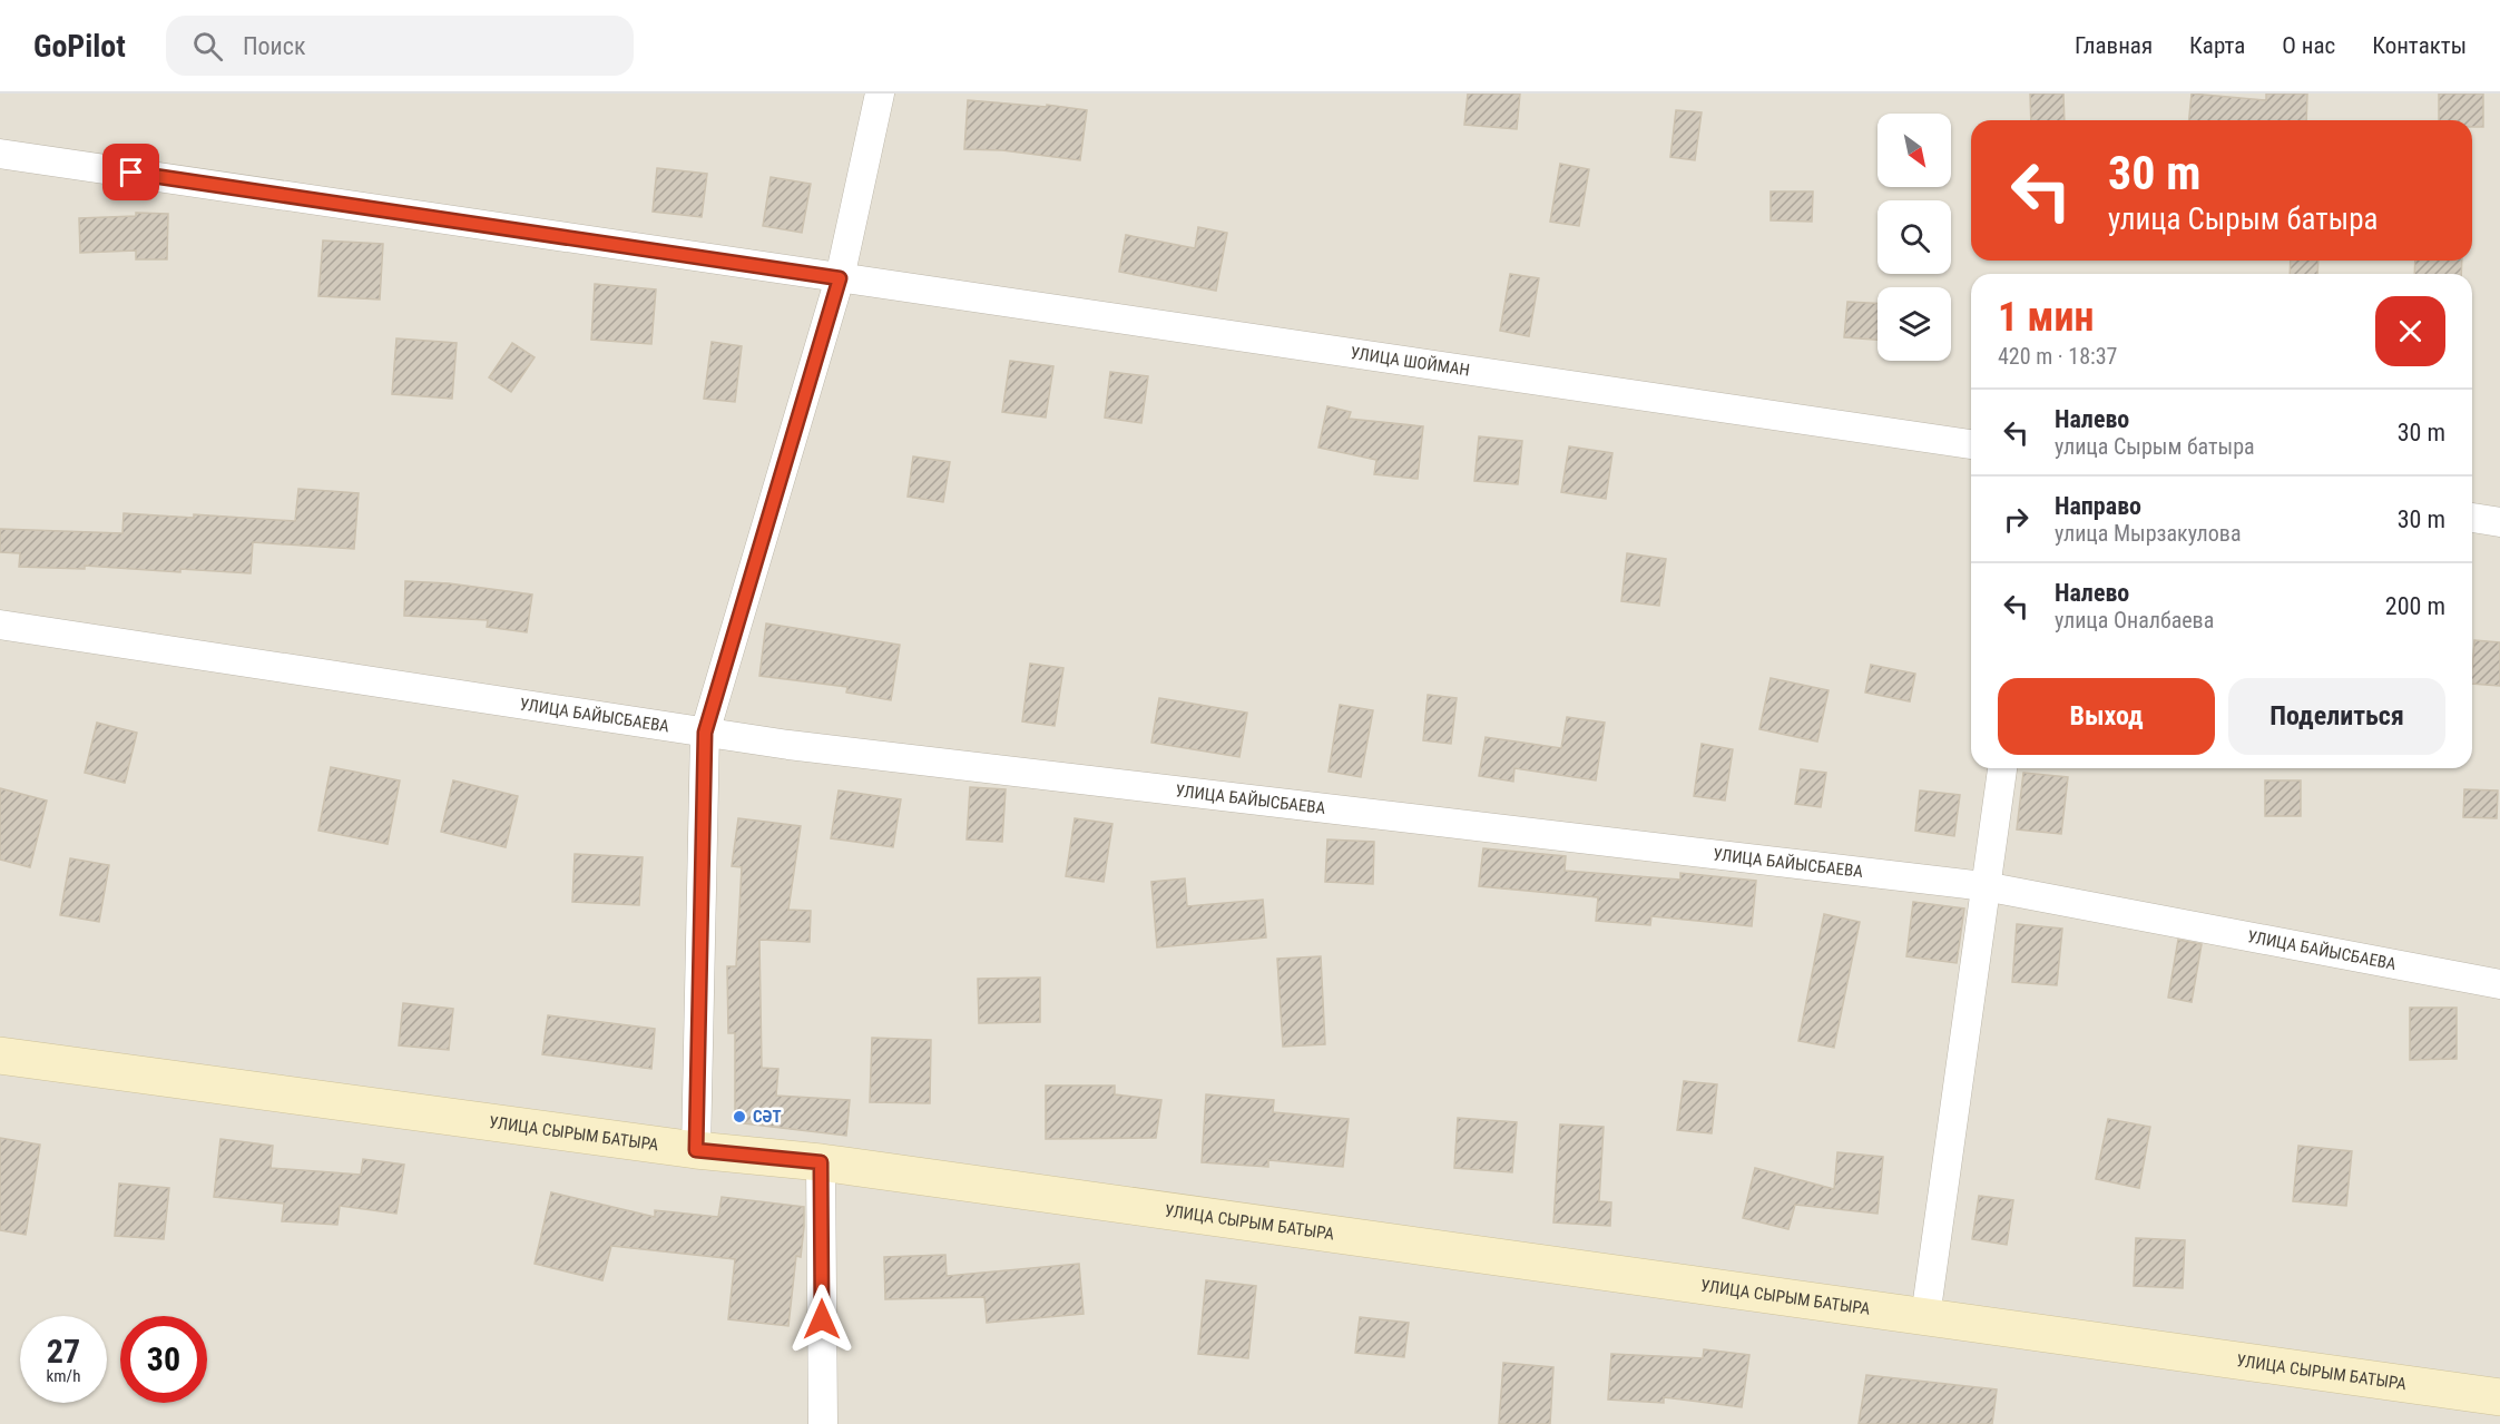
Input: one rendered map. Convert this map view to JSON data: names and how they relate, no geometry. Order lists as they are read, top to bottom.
{
  "streets": {
    "street": ["УЛИЦА ШОЙМАН", "УЛИЦА БАЙЫСБАЕВА", "УЛИЦА СЫРЫМ БАТЫРА"]
  },
  "places": ["СƏТ"],
  "north": "bottom right",
  "page": {
    "header": "GoPilot",
    "search": "Поиск",
    "nav": [
      "Главная",
      "Карта",
      "О нас",
      "Контакты"
    ],
    "turn": ["30 m", "улица Сырым батыра"],
    "heading": ["1 мин", "420 m · 18:37"],
    "list": [
      {
        "name": "Налево",
        "note": "улица Сырым батыра",
        "value": "30 m"
      },
      {
        "name": "Направо",
        "note": "улица Мырзакулова",
        "value": "30 m"
      },
      {
        "name": "Налево",
        "note": "улица Оналбаева",
        "value": "200 m"
      }
    ],
    "buttons": ["Выход", "Поделиться"],
    "speed": "27 km/h",
    "limit": "30"
  }
}
